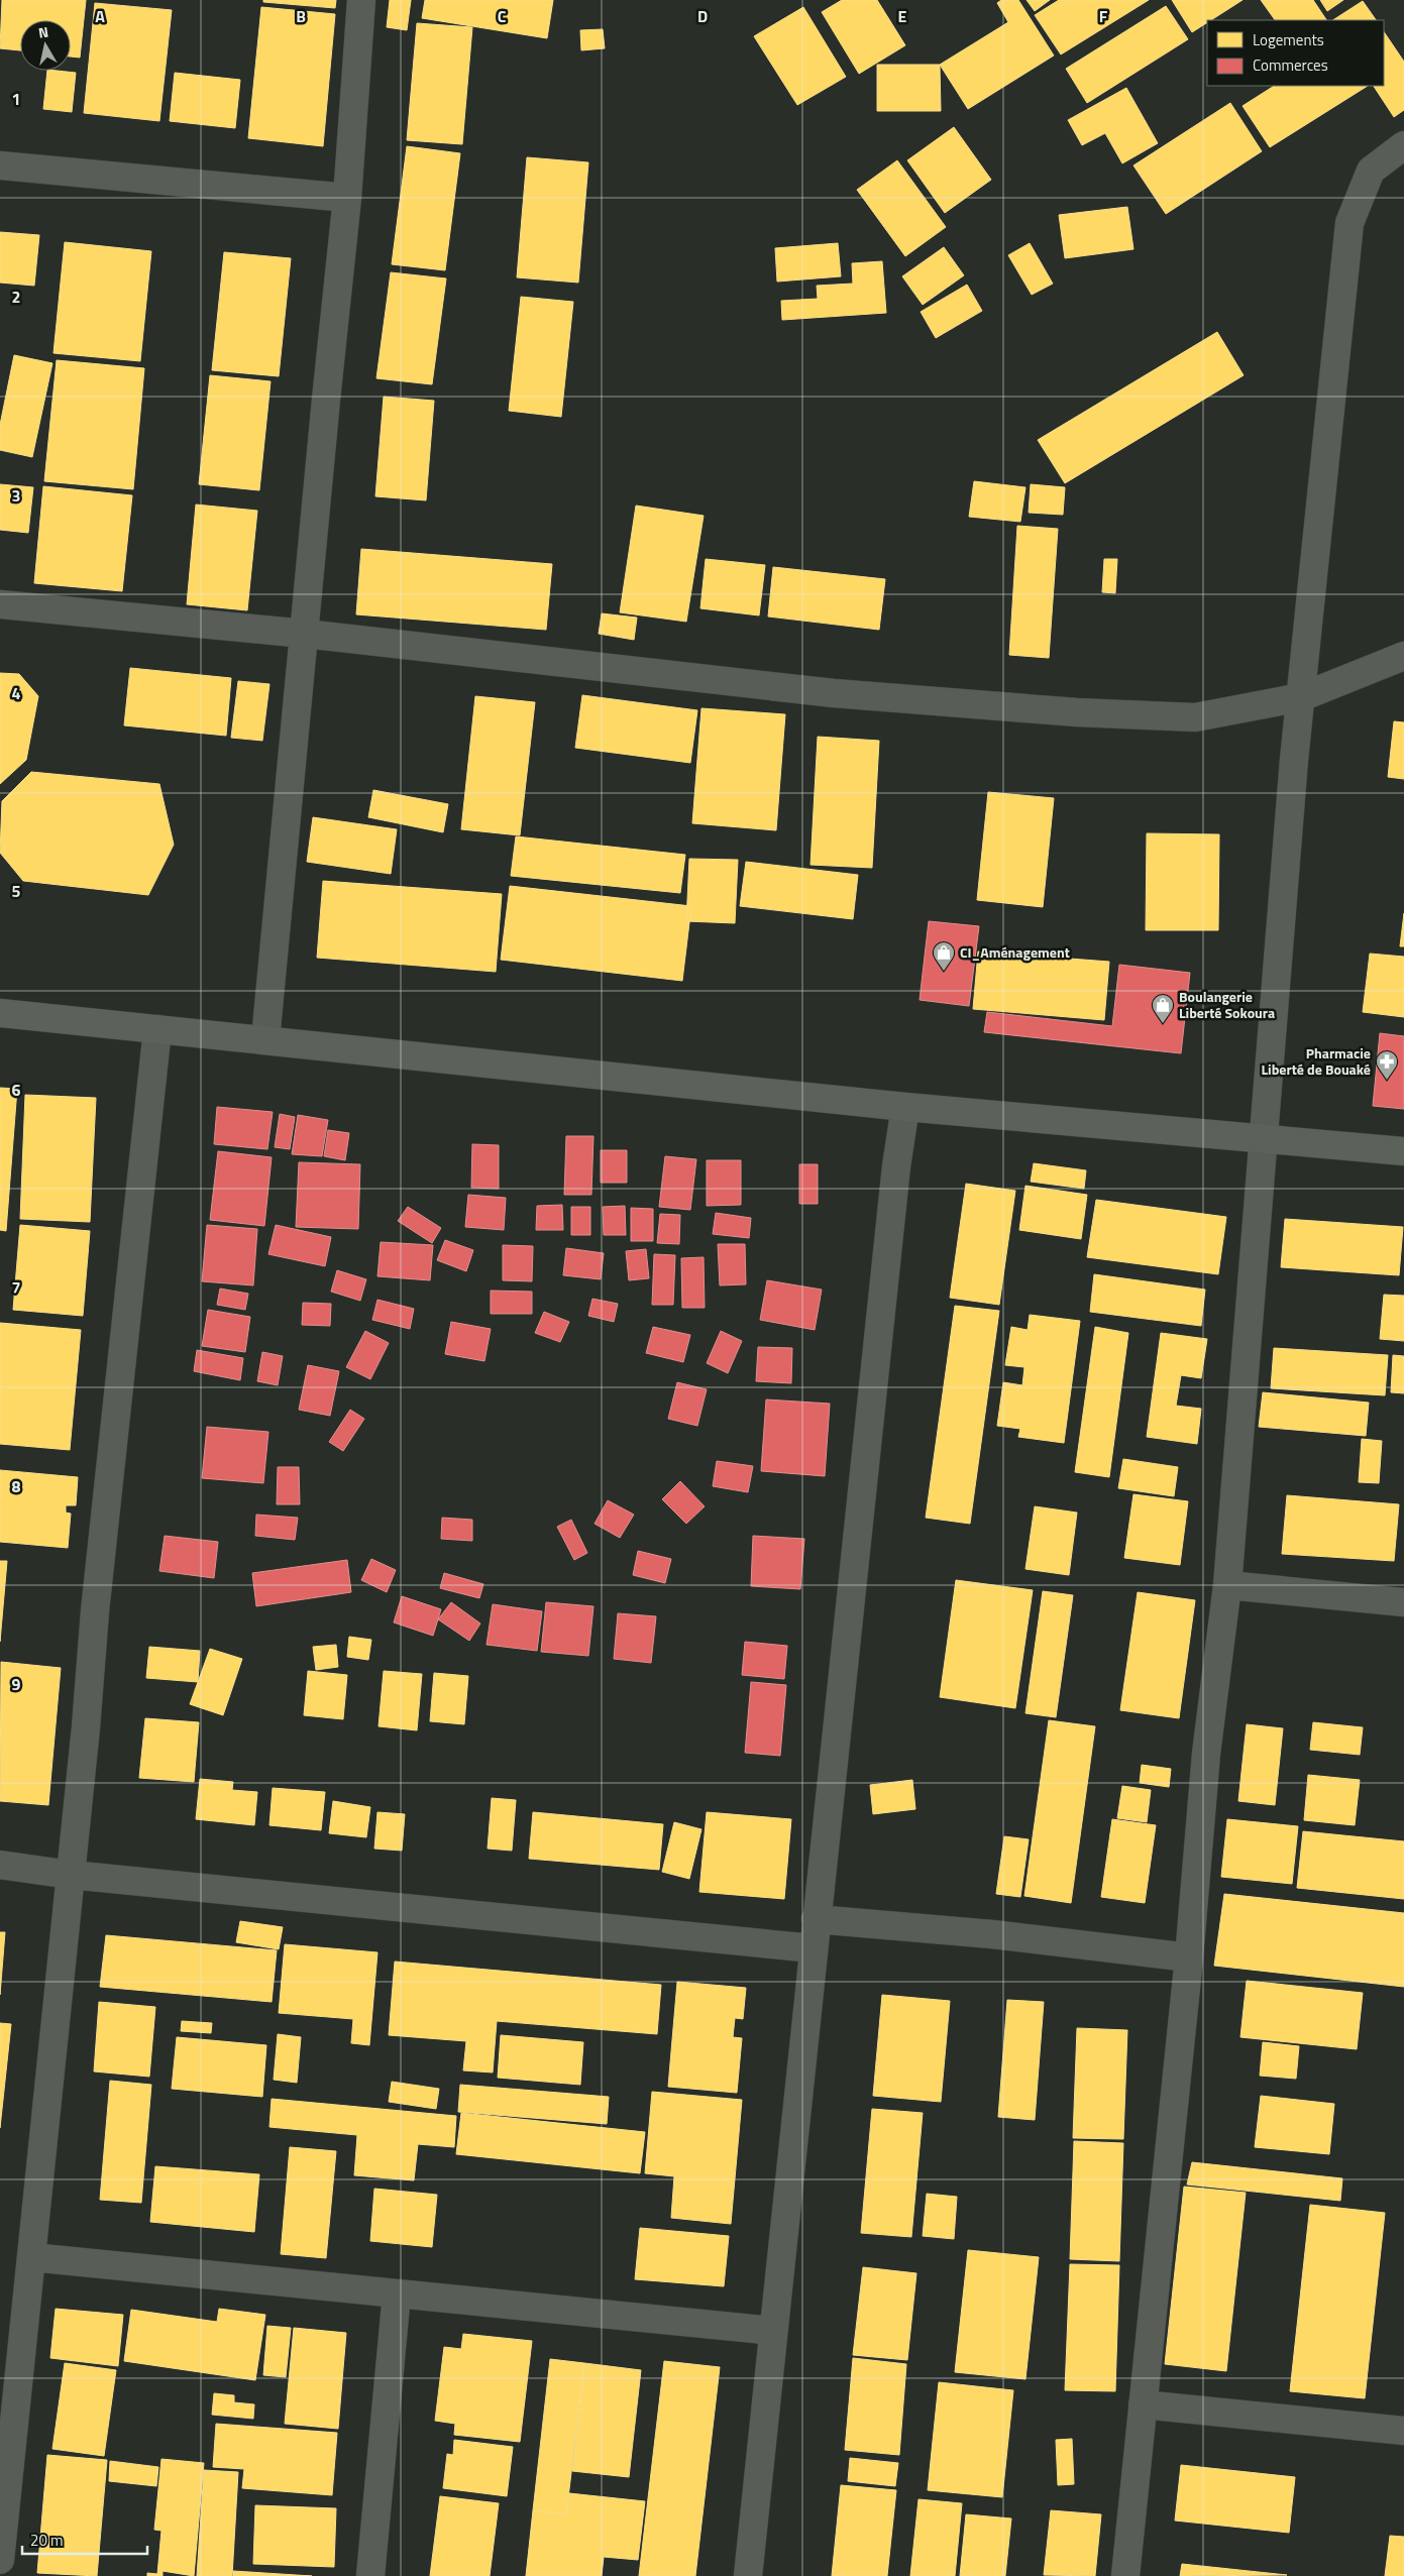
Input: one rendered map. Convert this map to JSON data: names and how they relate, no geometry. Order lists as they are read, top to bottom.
{
  "places": {
    "shop": ["CI_Aménagement", "Boulangerie Liberté Sokoura"],
    "pharmacy": ["Pharmacie Liberté de Bouaké"]
  },
  "legend": ["Logements", "Commerces"],
  "scale_bar": "20 m",
  "north": "top",
  "grid": {
    "columns": [
      "A",
      "B",
      "C",
      "D",
      "E",
      "F"
    ],
    "rows": [
      "1",
      "2",
      "3",
      "4",
      "5",
      "6",
      "7",
      "8",
      "9"
    ]
  }
}
